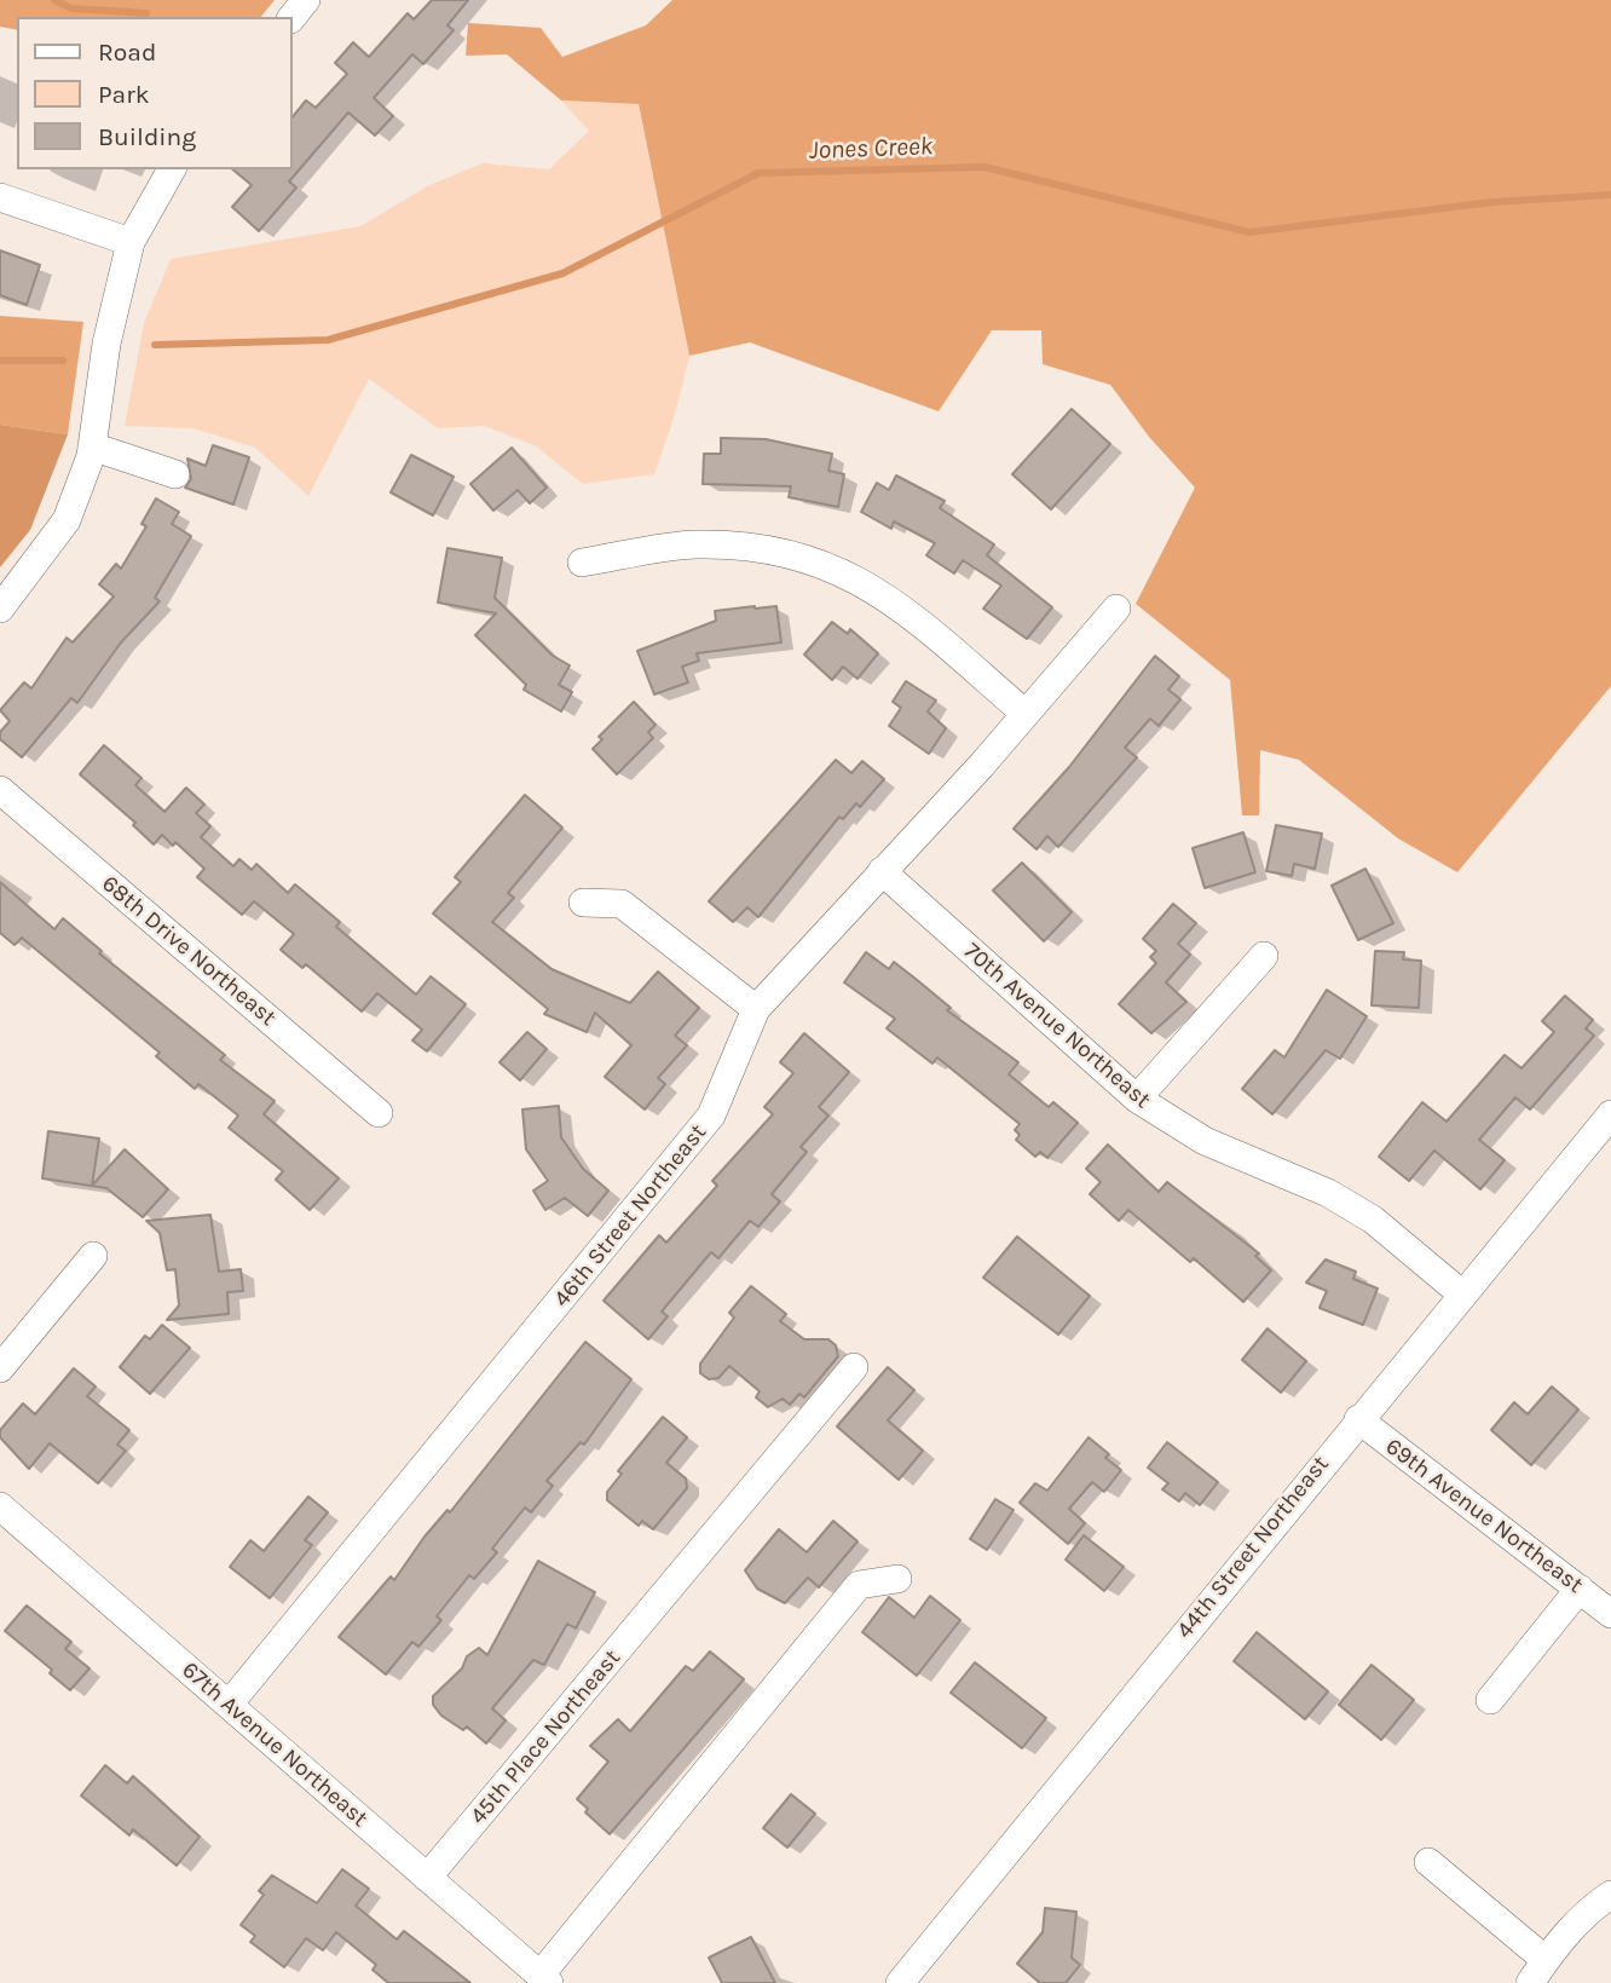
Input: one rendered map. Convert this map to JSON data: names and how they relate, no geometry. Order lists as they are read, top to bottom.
{
  "streets": {
    "street": [
      "68th Drive Northeast",
      "70th Avenue Northeast",
      "46th Street Northeast",
      "69th Avenue Northeast",
      "44th Street Northeast",
      "45th Place Northeast",
      "67th Avenue Northeast"
    ]
  },
  "crossings": [
    ["70th Avenue Northeast", "46th Street Northeast"],
    ["70th Avenue Northeast", "44th Street Northeast"],
    ["46th Street Northeast", "67th Avenue Northeast"],
    ["69th Avenue Northeast", "44th Street Northeast"],
    ["45th Place Northeast", "67th Avenue Northeast"]
  ],
  "water": ["Jones Creek"],
  "legend": ["Road", "Park", "Building"]
}
